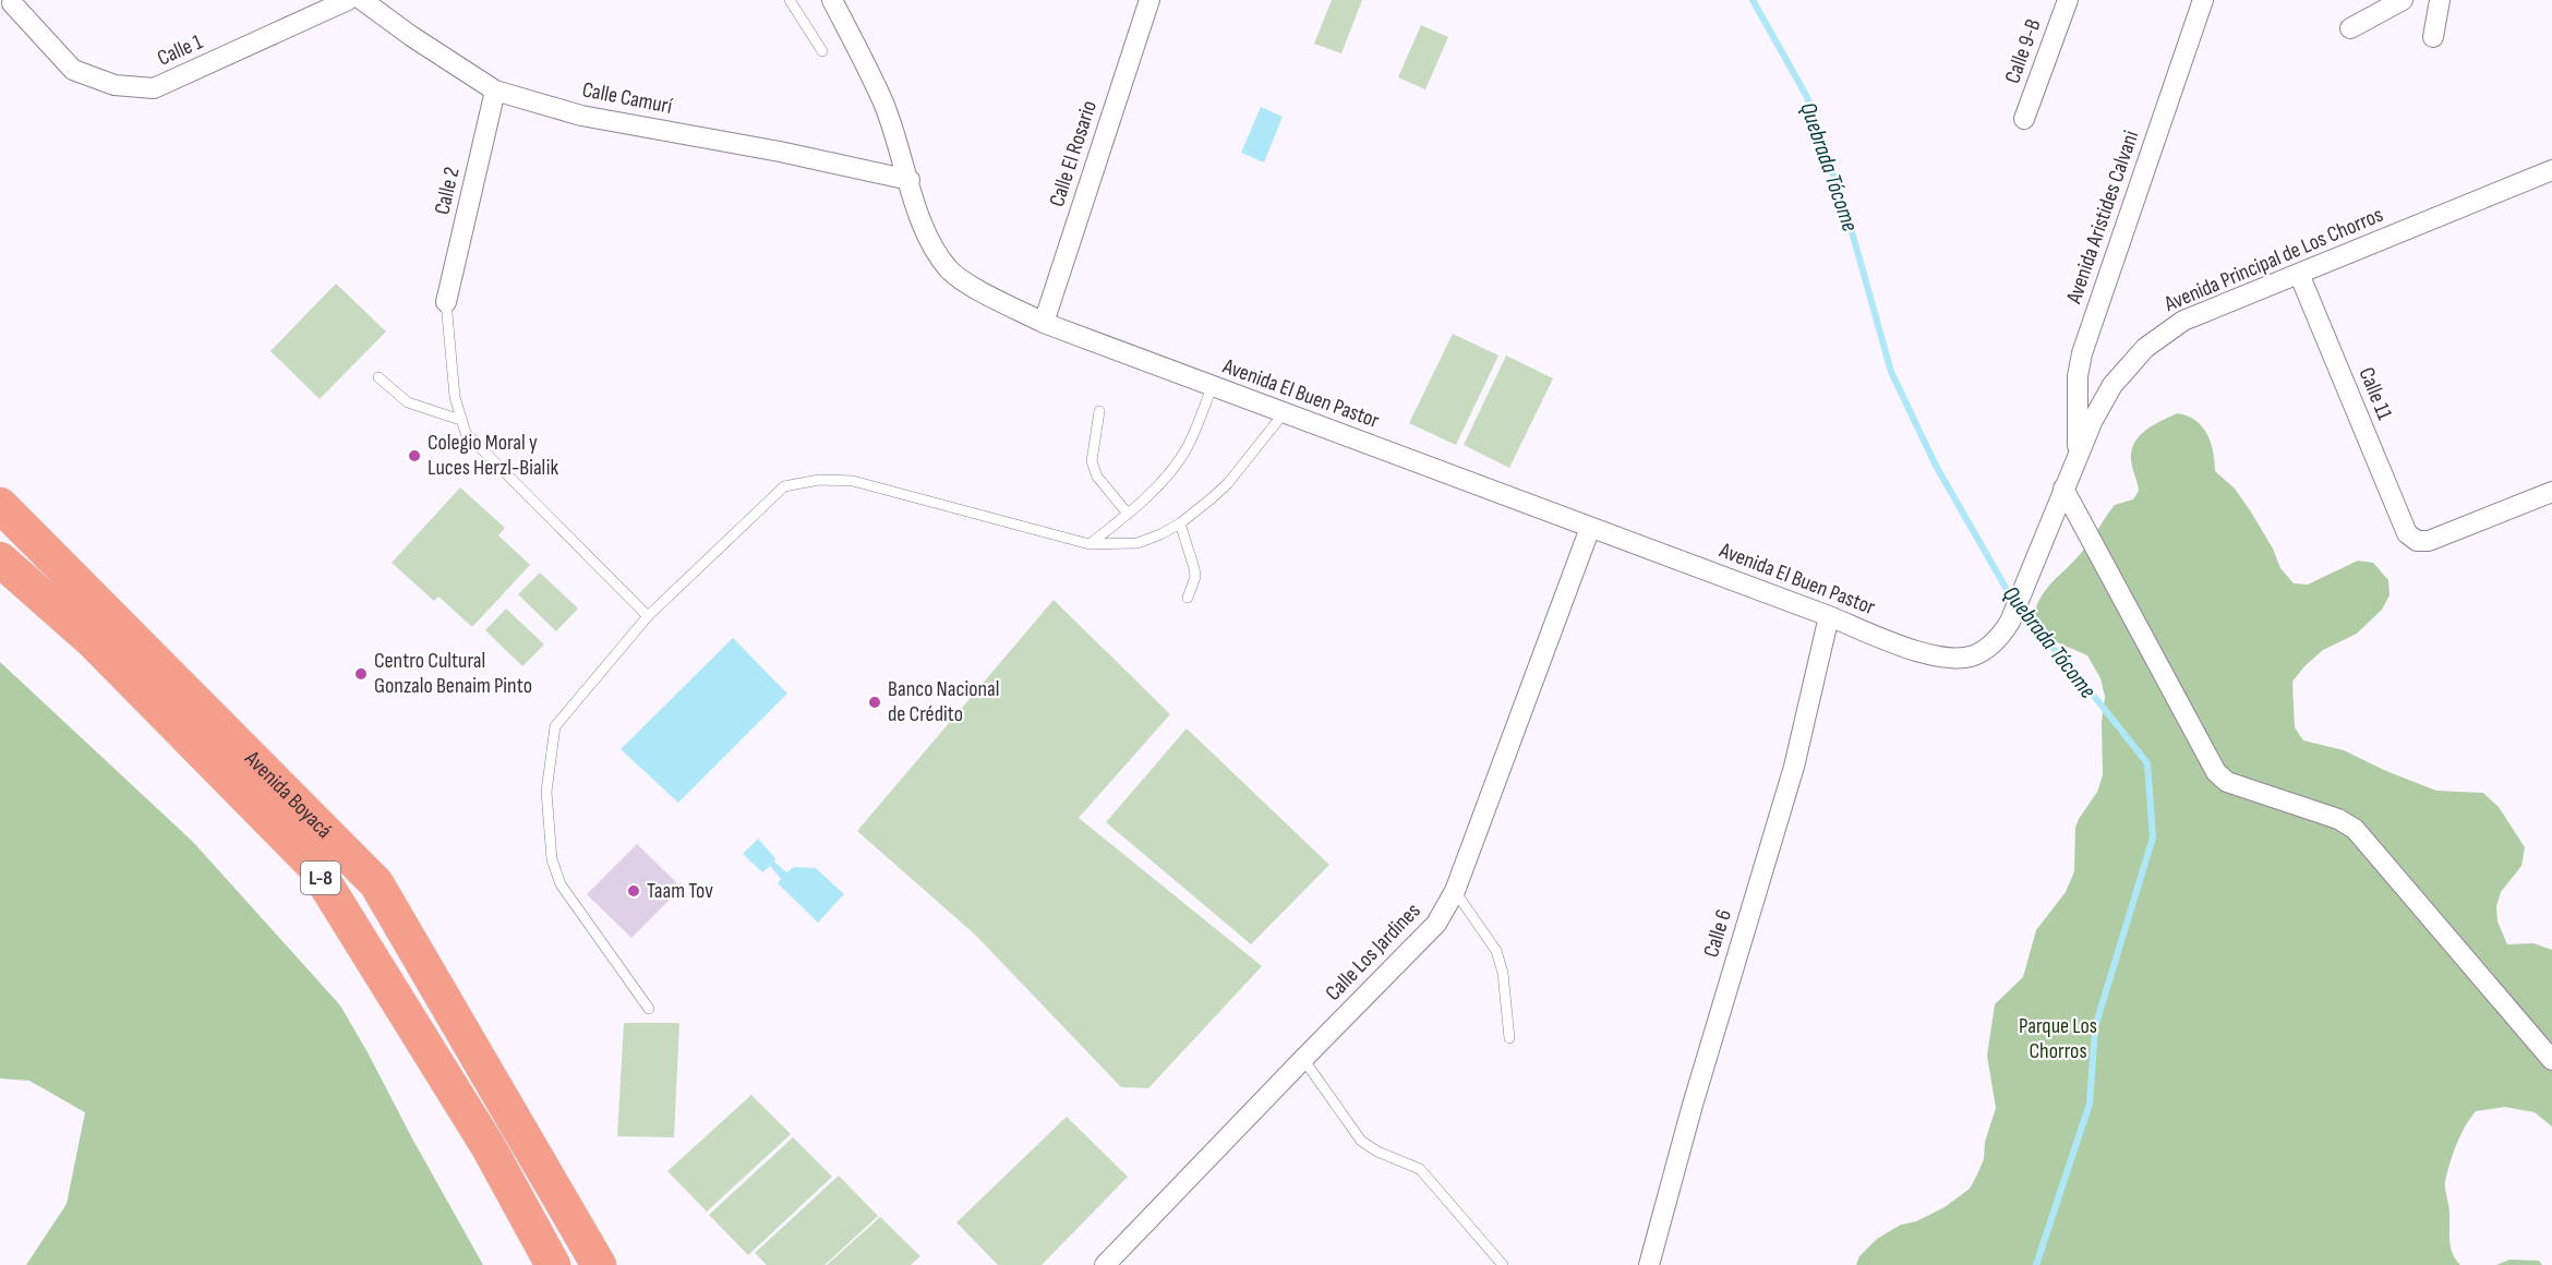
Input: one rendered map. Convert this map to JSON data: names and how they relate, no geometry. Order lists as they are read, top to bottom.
{
  "streets": {
    "highway": ["Avenida Boyacá", "L-8"],
    "street": [
      "Calle 1",
      "Calle 9-B",
      "Calle Camurí",
      "Calle El Rosario",
      "Calle 2",
      "Avenida Aristides Calvani",
      "Avenida Principal de Los Chorros",
      "Avenida El Buen Pastor",
      "Calle 11",
      "Calle 6",
      "Calle Los Jardines"
    ]
  },
  "crossings": [
    ["Calle Camurí", "Calle 2"],
    ["Calle Camurí", "Avenida El Buen Pastor"],
    ["Calle El Rosario", "Avenida El Buen Pastor"],
    ["Avenida Aristides Calvani", "Avenida Principal de Los Chorros"],
    ["Avenida Principal de Los Chorros", "Avenida El Buen Pastor"],
    ["Avenida Principal de Los Chorros", "Calle 11"],
    ["Avenida El Buen Pastor", "Calle 6"],
    ["Avenida El Buen Pastor", "Calle Los Jardines"]
  ],
  "water": ["Quebrada Tócome"],
  "parks": ["Parque Los Chorros"],
  "places": [
    "Colegio Moral y Luces Herzl-Bialik",
    "Centro Cultural Gonzalo Benaim Pinto",
    "Banco Nacional de Crédito",
    "Taam Tov"
  ]
}
